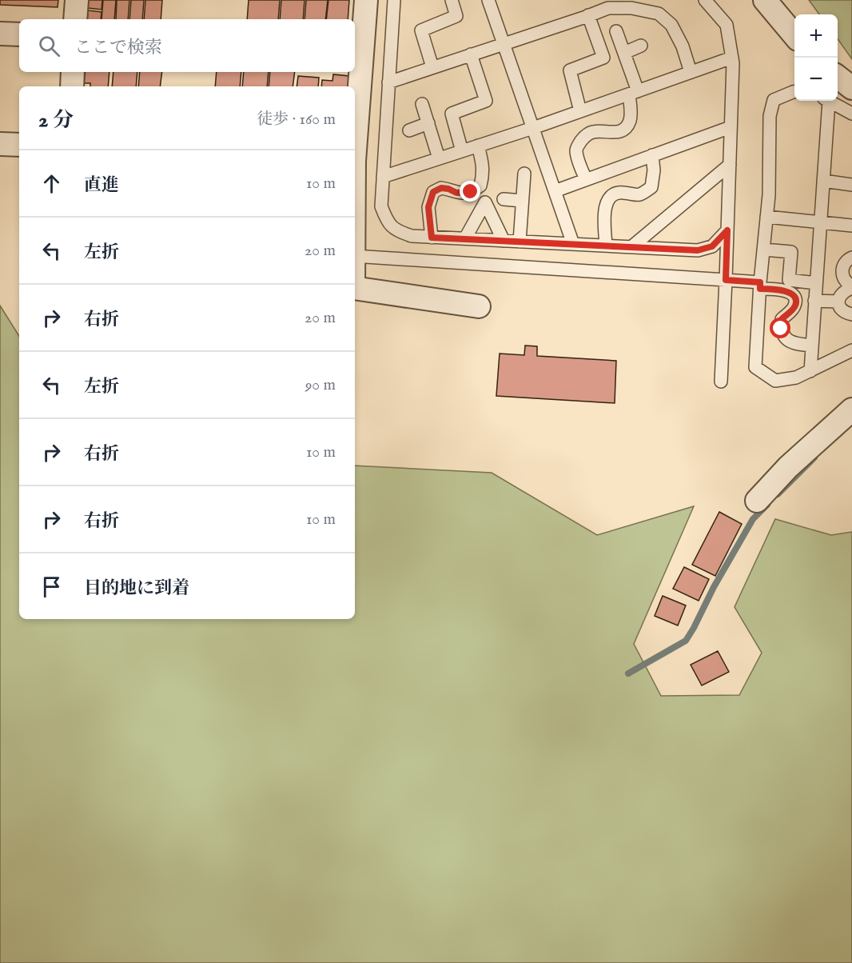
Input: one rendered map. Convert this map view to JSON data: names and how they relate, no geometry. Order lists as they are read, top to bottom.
{
  "page": {
    "map_buttons": ["+", "−"],
    "search": "ここで検索",
    "heading": ["2 分", "徒歩 · 160 m"],
    "list": [
      ["直進", "10 m"],
      ["左折", "20 m"],
      ["右折", "20 m"],
      ["左折", "90 m"],
      ["右折", "10 m"],
      ["右折", "10 m"],
      "目的地に到着"
    ]
  }
}
